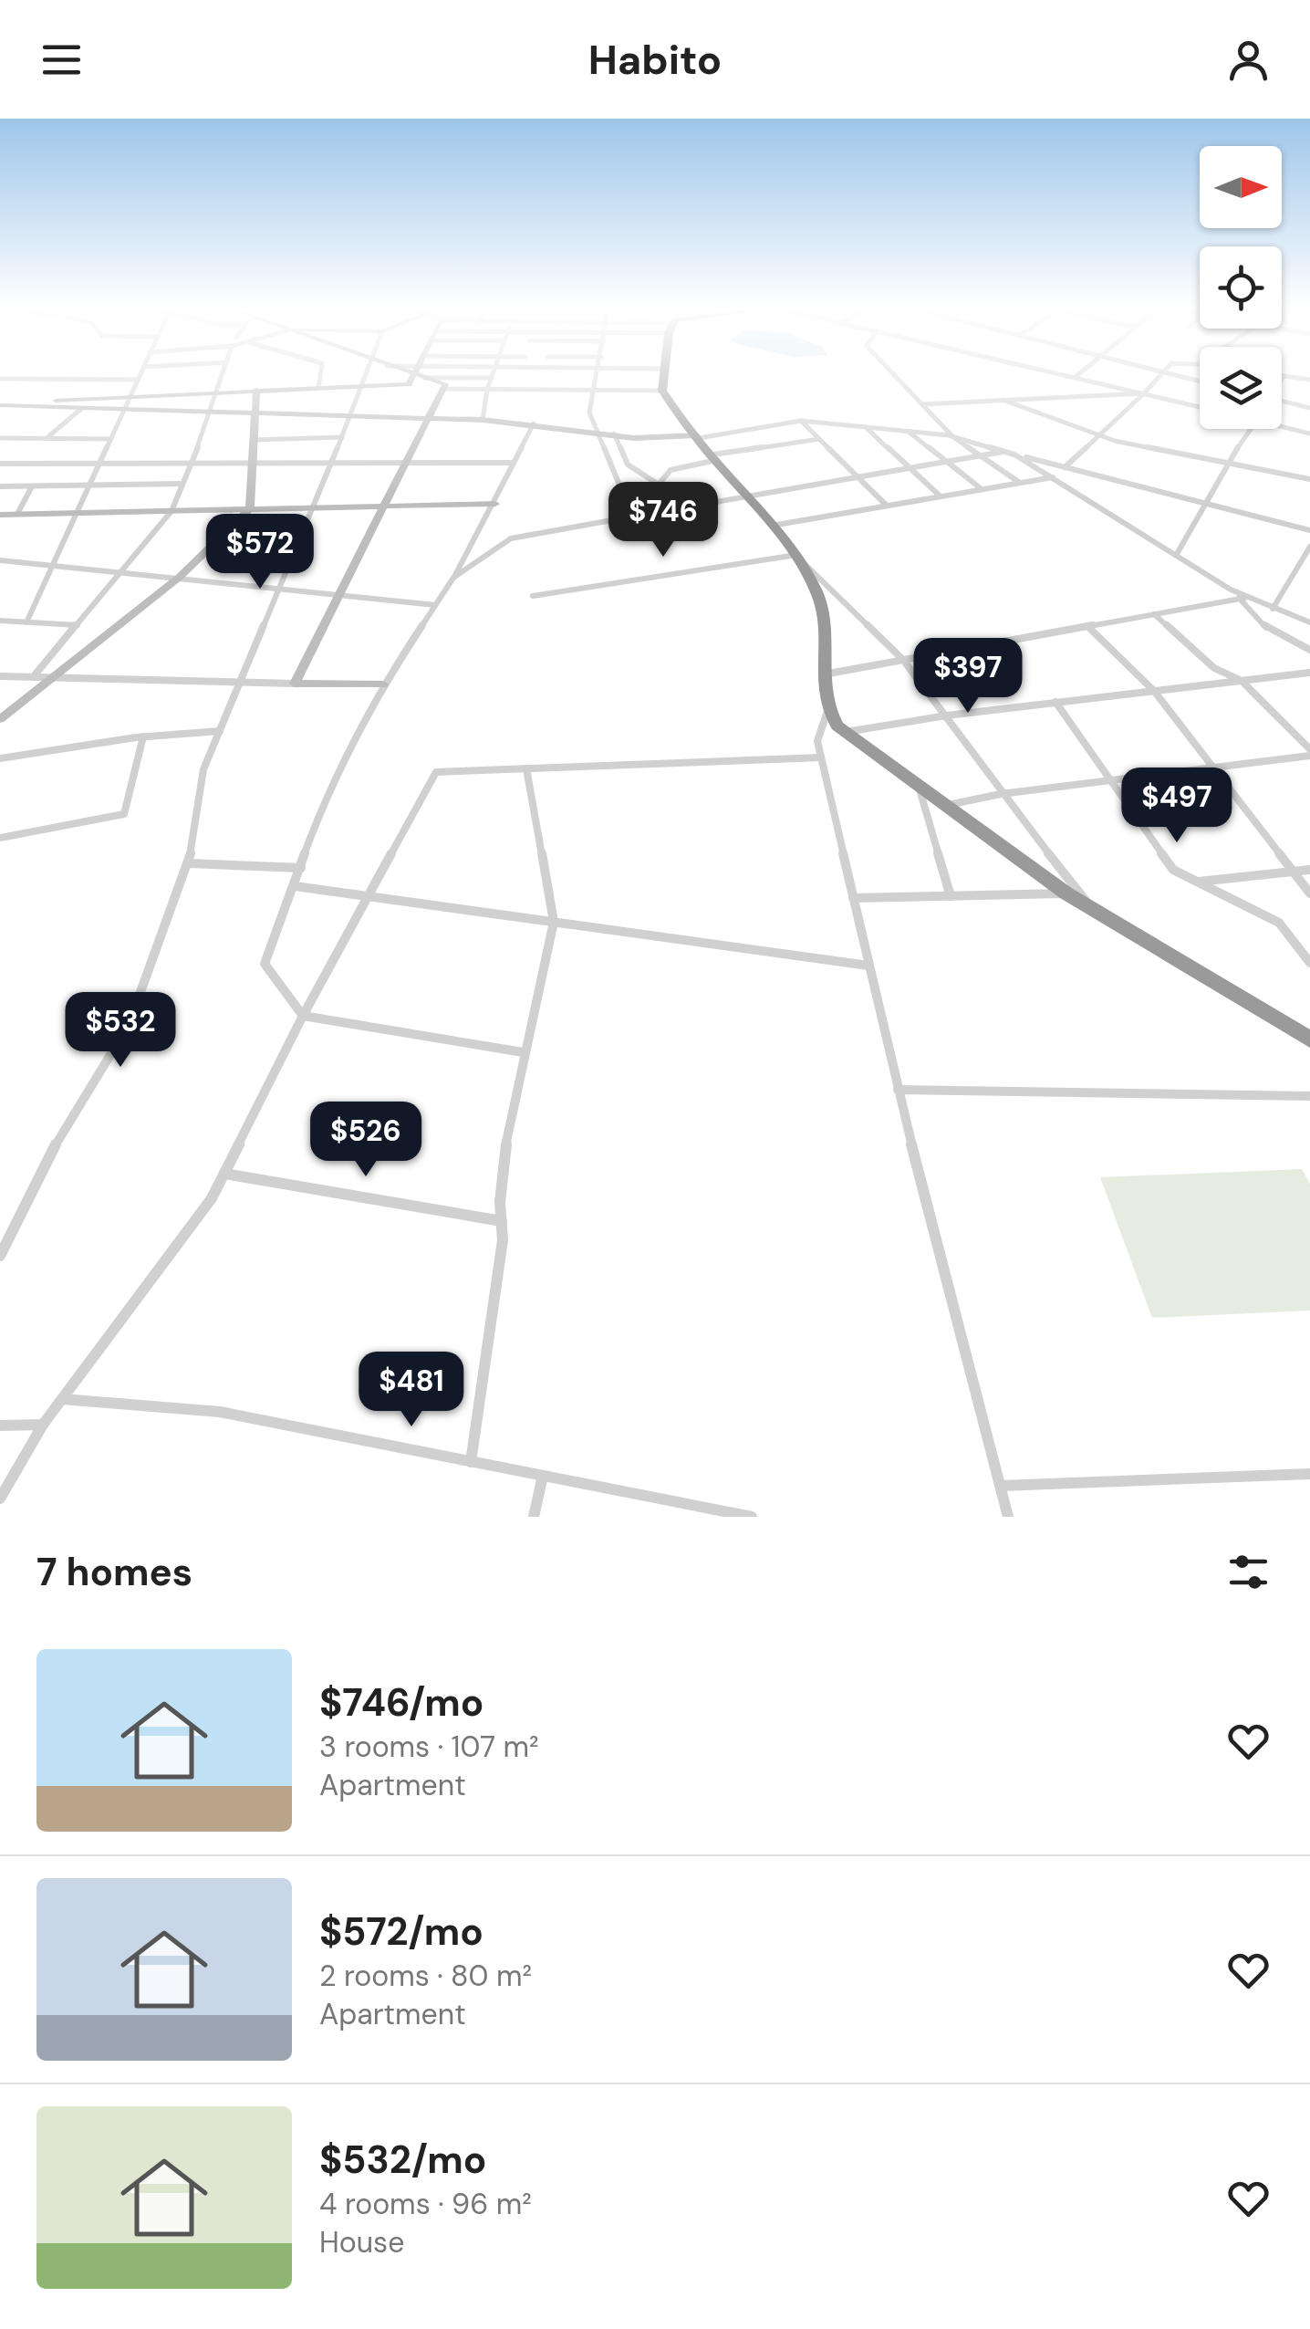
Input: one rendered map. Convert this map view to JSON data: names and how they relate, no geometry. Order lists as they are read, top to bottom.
{
  "north": "right",
  "page": {
    "header": "Habito",
    "price": [
      "$746",
      "$572",
      "$397",
      "$497",
      "$532",
      "$526",
      "$481"
    ],
    "heading": "7 homes",
    "list": [
      {
        "name": "$746/mo",
        "note": "3 rooms · 107 m² · Apartment"
      },
      {
        "name": "$572/mo",
        "note": "2 rooms · 80 m² · Apartment"
      },
      {
        "name": "$532/mo",
        "note": "4 rooms · 96 m² · House"
      }
    ]
  }
}
